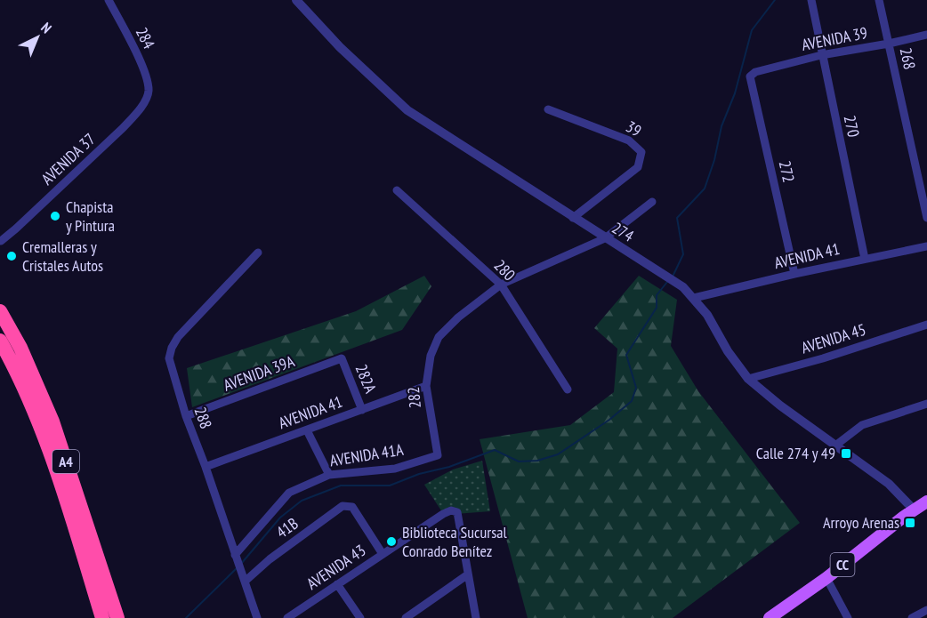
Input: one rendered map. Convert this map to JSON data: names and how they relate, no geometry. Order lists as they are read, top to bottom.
{
  "streets": {
    "highway": ["A4"],
    "main road": ["CC"],
    "street": [
      "284",
      "AVENIDA 39",
      "268",
      "270",
      "39",
      "AVENIDA 37",
      "272",
      "274",
      "AVENIDA 41",
      "280",
      "AVENIDA 45",
      "AVENIDA 39A",
      "282A",
      "282",
      "288",
      "AVENIDA 41A",
      "41B",
      "AVENIDA 43"
    ]
  },
  "crossings": [
    ["284", "AVENIDA 37"],
    ["AVENIDA 39", "268"],
    ["AVENIDA 39", "270"],
    ["AVENIDA 39", "272"],
    ["270", "AVENIDA 41"],
    ["39", "274"],
    ["272", "AVENIDA 41"],
    ["274", "AVENIDA 41"],
    ["274", "AVENIDA 45"],
    ["274", "CC"],
    ["AVENIDA 41", "282A"],
    ["AVENIDA 41", "282"],
    ["AVENIDA 41", "288"],
    ["280", "282"],
    ["AVENIDA 39A", "282A"],
    ["AVENIDA 39A", "288"],
    ["282", "AVENIDA 41A"],
    ["288", "AVENIDA 41A"],
    ["288", "41B"],
    ["41B", "AVENIDA 43"]
  ],
  "places": {
    "other": ["Chapista y Pintura", "Cremalleras y Cristales Autos", "Biblioteca Sucursal Conrado Benítez"],
    "transit": ["Calle 274 y 49", "Arroyo Arenas"]
  },
  "north": "top right"
}
